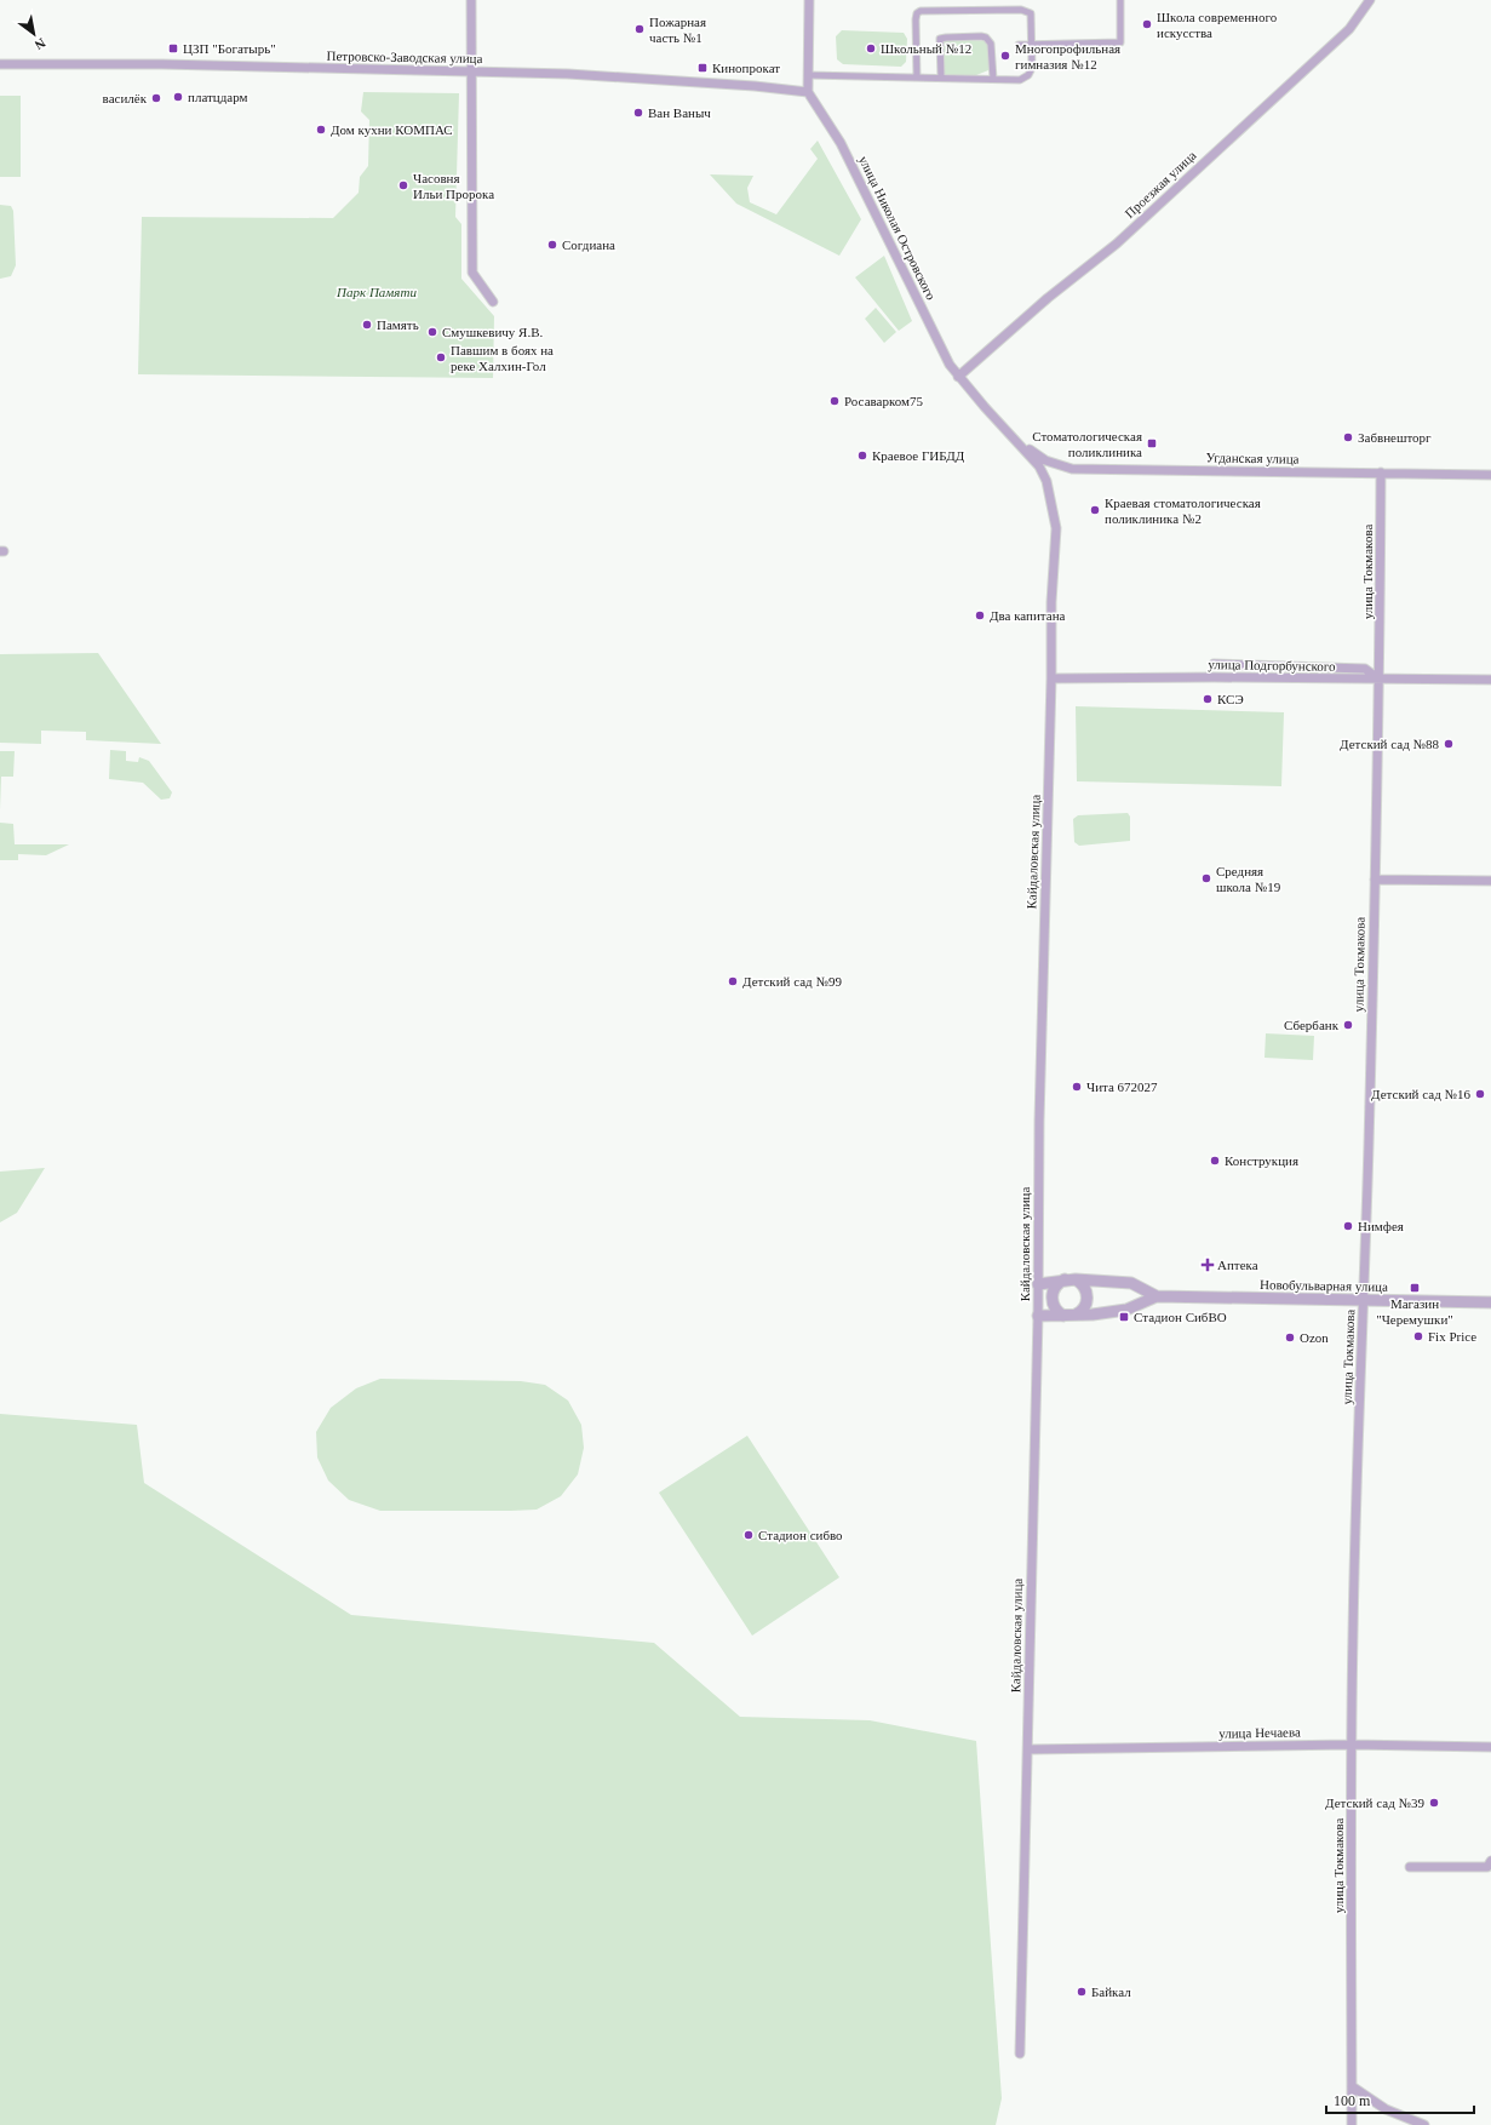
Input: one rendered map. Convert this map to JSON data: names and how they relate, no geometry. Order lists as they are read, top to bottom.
{
  "streets": {
    "street": [
      "Петровско-Заводская улица",
      "Проезжая улица",
      "улица Николая Островского",
      "Угданская улица",
      "улица Токмакова",
      "улица Подгорбунского",
      "Кайдаловская улица",
      "Новобульварная улица",
      "улица Нечаева"
    ]
  },
  "crossings": [
    ["Петровско-Заводская улица", "улица Николая Островского"],
    ["Проезжая улица", "улица Николая Островского"],
    ["улица Николая Островского", "Угданская улица"],
    ["улица Николая Островского", "Кайдаловская улица"],
    ["Угданская улица", "улица Токмакова"],
    ["Угданская улица", "Кайдаловская улица"],
    ["улица Токмакова", "улица Подгорбунского"],
    ["улица Токмакова", "Новобульварная улица"],
    ["улица Токмакова", "улица Нечаева"],
    ["улица Подгорбунского", "Кайдаловская улица"],
    ["Кайдаловская улица", "улица Нечаева"]
  ],
  "parks": ["Парк Памяти"],
  "places": {
    "other": [
      "Школа современного искусства",
      "Пожарная часть №1",
      "Школьный №12",
      "Многопрофильная гимназия №12",
      "платцдарм",
      "василёк",
      "Ван Ваныч",
      "Дом кухни КОМПАС",
      "Часовня Ильи Пророка",
      "Согдиана",
      "Память",
      "Смушкевичу Я.В.",
      "Павшим в боях на реке Халхин-Гол",
      "Росаварком75",
      "Забвнешторг",
      "Краевое ГИБДД",
      "Краевая стоматологическая поликлиника №2",
      "Два капитана",
      "КСЭ",
      "Детский сад №88",
      "Средняя школа №19",
      "Детский сад №99",
      "Сбербанк",
      "Чита 672027",
      "Детский сад №16",
      "Конструкция",
      "Нимфея",
      "Fix Price",
      "Ozon",
      "Стадион сибво",
      "Детский сад №39",
      "Байкал"
    ],
    "transit": [
      "ЦЗП \"Богатырь\"",
      "Кинопрокат",
      "Стоматологическая поликлиника",
      "Магазин \"Черемушки\"",
      "Стадион СибВО"
    ],
    "health": ["Аптека"]
  },
  "scale_bar": "100 m",
  "north": "bottom right"
}
